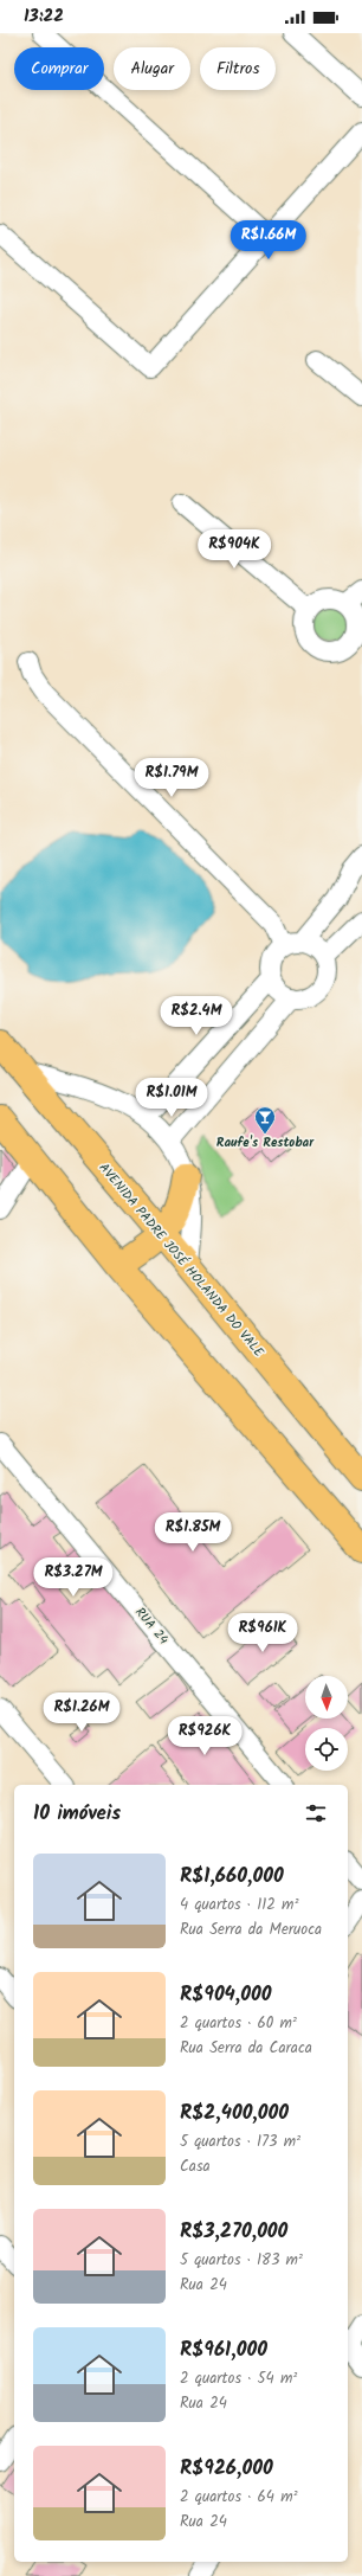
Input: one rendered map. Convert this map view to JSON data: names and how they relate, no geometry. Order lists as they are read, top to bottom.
{
  "streets": {
    "main road": ["AVENIDA PADRE JOSÉ HOLANDA DO VALE"],
    "street": ["RUA 24"]
  },
  "places": {
    "bar": ["Raufe's Restobar"]
  },
  "north": "bottom",
  "page": {
    "status": "13:22",
    "chip": ["Comprar", "Alugar", "Filtros"],
    "price": [
      "R$1.66M",
      "R$904K",
      "R$1.79M",
      "R$2.4M",
      "R$1.01M",
      "R$1.85M",
      "R$3.27M",
      "R$961K",
      "R$1.26M",
      "R$926K"
    ],
    "heading": "10 imóveis",
    "list": [
      {
        "name": "R$1,660,000",
        "note": "4 quartos · 112 m² · Rua Serra da Meruoca"
      },
      {
        "name": "R$904,000",
        "note": "2 quartos · 60 m² · Rua Serra da Caraca"
      },
      {
        "name": "R$2,400,000",
        "note": "5 quartos · 173 m² · Casa"
      },
      {
        "name": "R$3,270,000",
        "note": "5 quartos · 183 m² · Rua 24"
      },
      {
        "name": "R$961,000",
        "note": "2 quartos · 54 m² · Rua 24"
      },
      {
        "name": "R$926,000",
        "note": "2 quartos · 64 m² · Rua 24"
      }
    ]
  }
}
